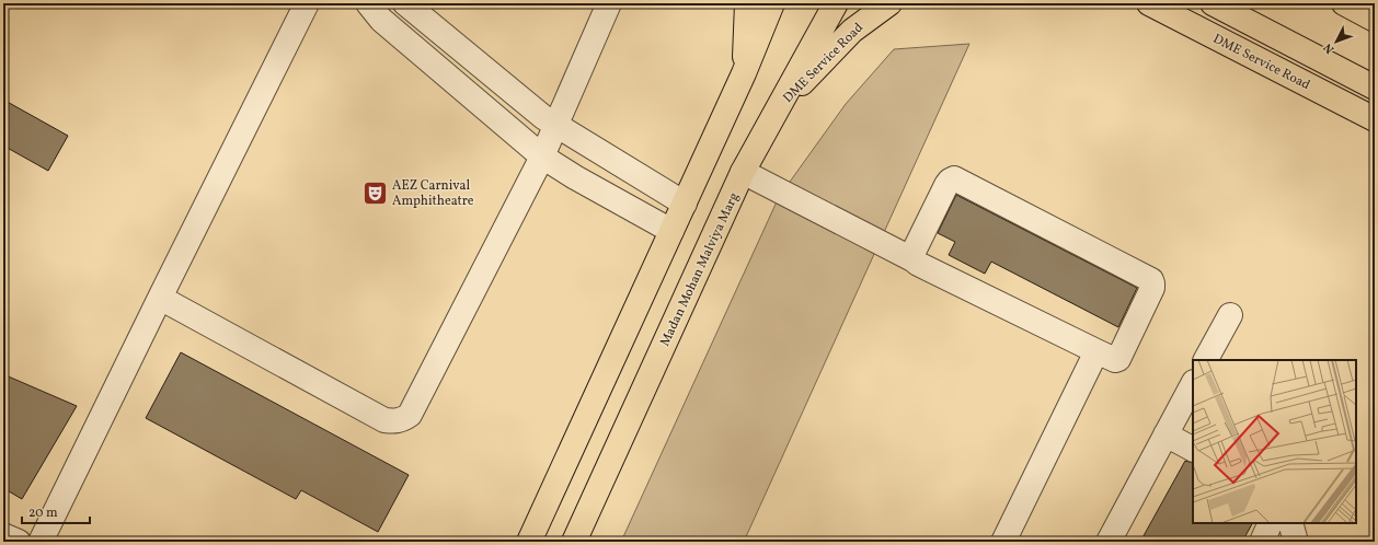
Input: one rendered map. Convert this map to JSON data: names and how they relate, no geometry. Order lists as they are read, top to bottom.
{
  "streets": {
    "main road": ["DME Service Road", "Madan Mohan Malviya Marg"]
  },
  "crossings": [
    ["DME Service Road", "Madan Mohan Malviya Marg"]
  ],
  "places": {
    "theatre": ["AEZ Carnival Amphitheatre"]
  },
  "scale_bar": "20 m",
  "north": "bottom left"
}
